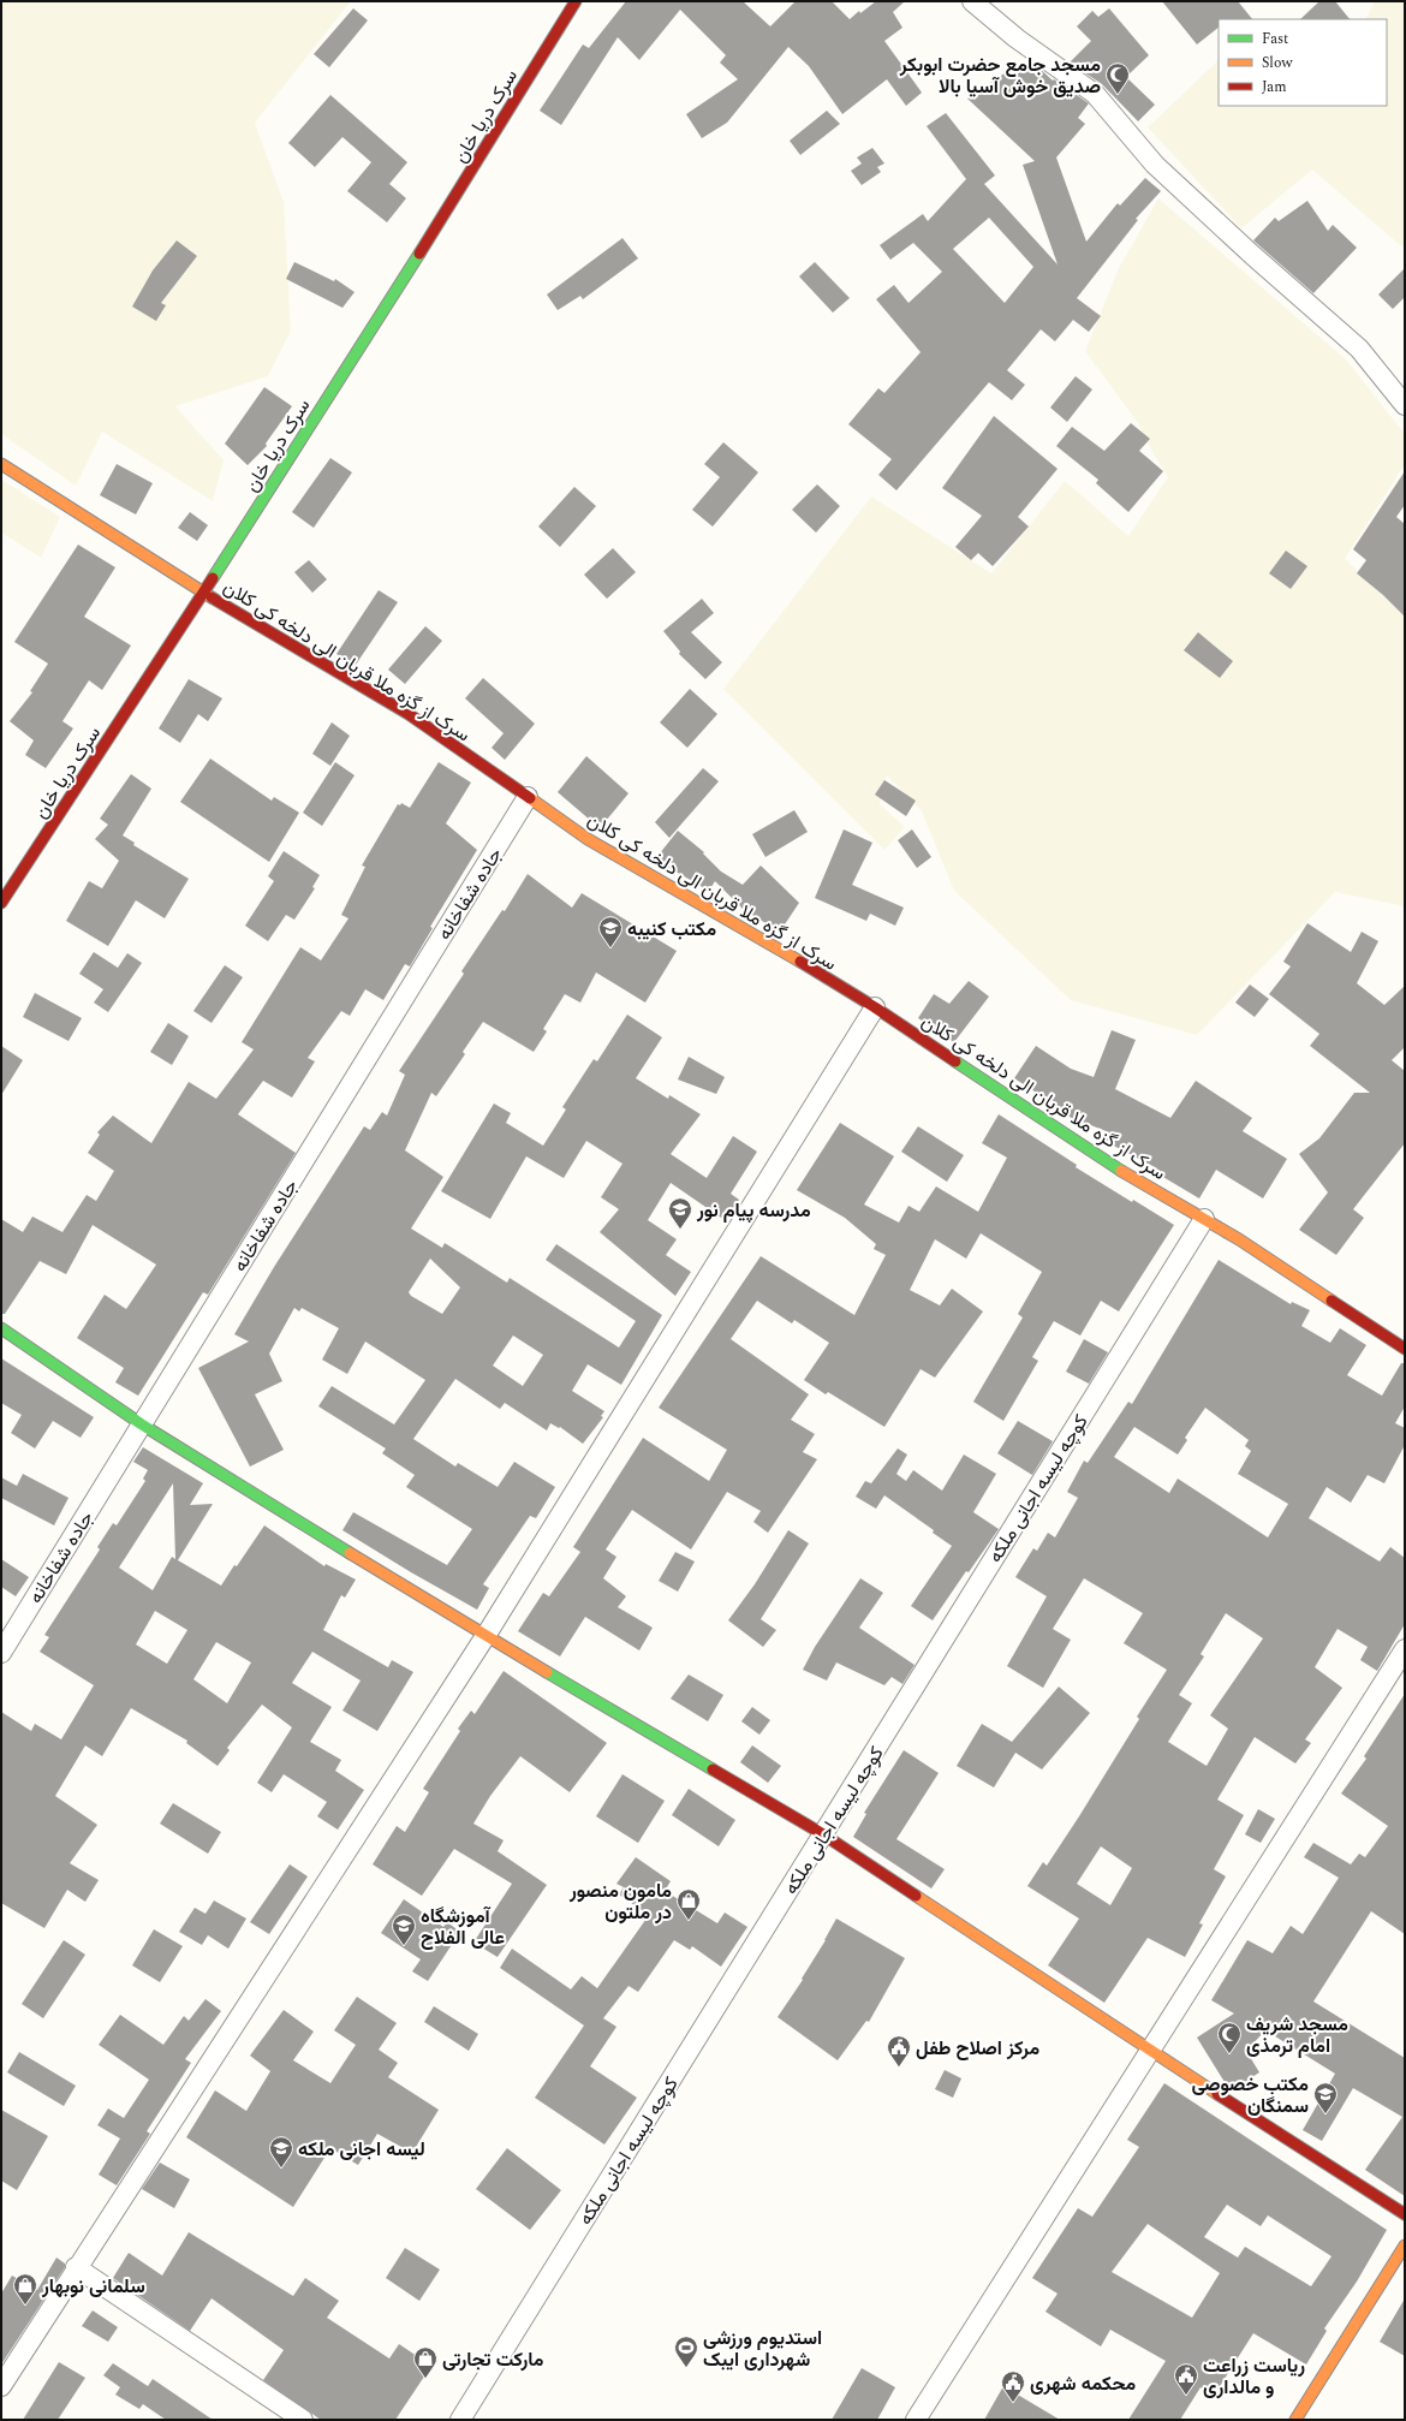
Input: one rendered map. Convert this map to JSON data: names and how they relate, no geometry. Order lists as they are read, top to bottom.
{
  "streets": {
    "street": [
      "سرک دریا خان",
      "سرک از گزه ملا قربان الی دلخه کی کلان",
      "جاده شفاخانه",
      "کوچه لیسه اجانی ملکه"
    ]
  },
  "crossings": [
    ["سرک دریا خان", "سرک از گزه ملا قربان الی دلخه کی کلان"],
    ["سرک از گزه ملا قربان الی دلخه کی کلان", "جاده شفاخانه"],
    ["سرک از گزه ملا قربان الی دلخه کی کلان", "کوچه لیسه اجانی ملکه"]
  ],
  "places": {
    "mosque": ["مسجد جامع حضرت ابوبکر صدیق خوش آسیا بالا", "مسجد شریف امام ترمذی"],
    "school or university": [
      "مکتب کنیبه",
      "مدرسه پیام نور",
      "آموزشگاه عالی الفلاح",
      "مکتب خصوصی سمنگان",
      "لیسه اجانی ملکه"
    ],
    "shop": ["مامون منصور در ملتون", "سلمانی نوبهار", "مارکت تجارتی"],
    "public building": ["مرکز اصلاح طفل", "ریاست زراعت و مالداری", "محکمه شهری"],
    "sports": ["استدیوم ورزشی شهرداری ایبک"]
  },
  "legend": ["Fast", "Slow", "Jam"]
}
